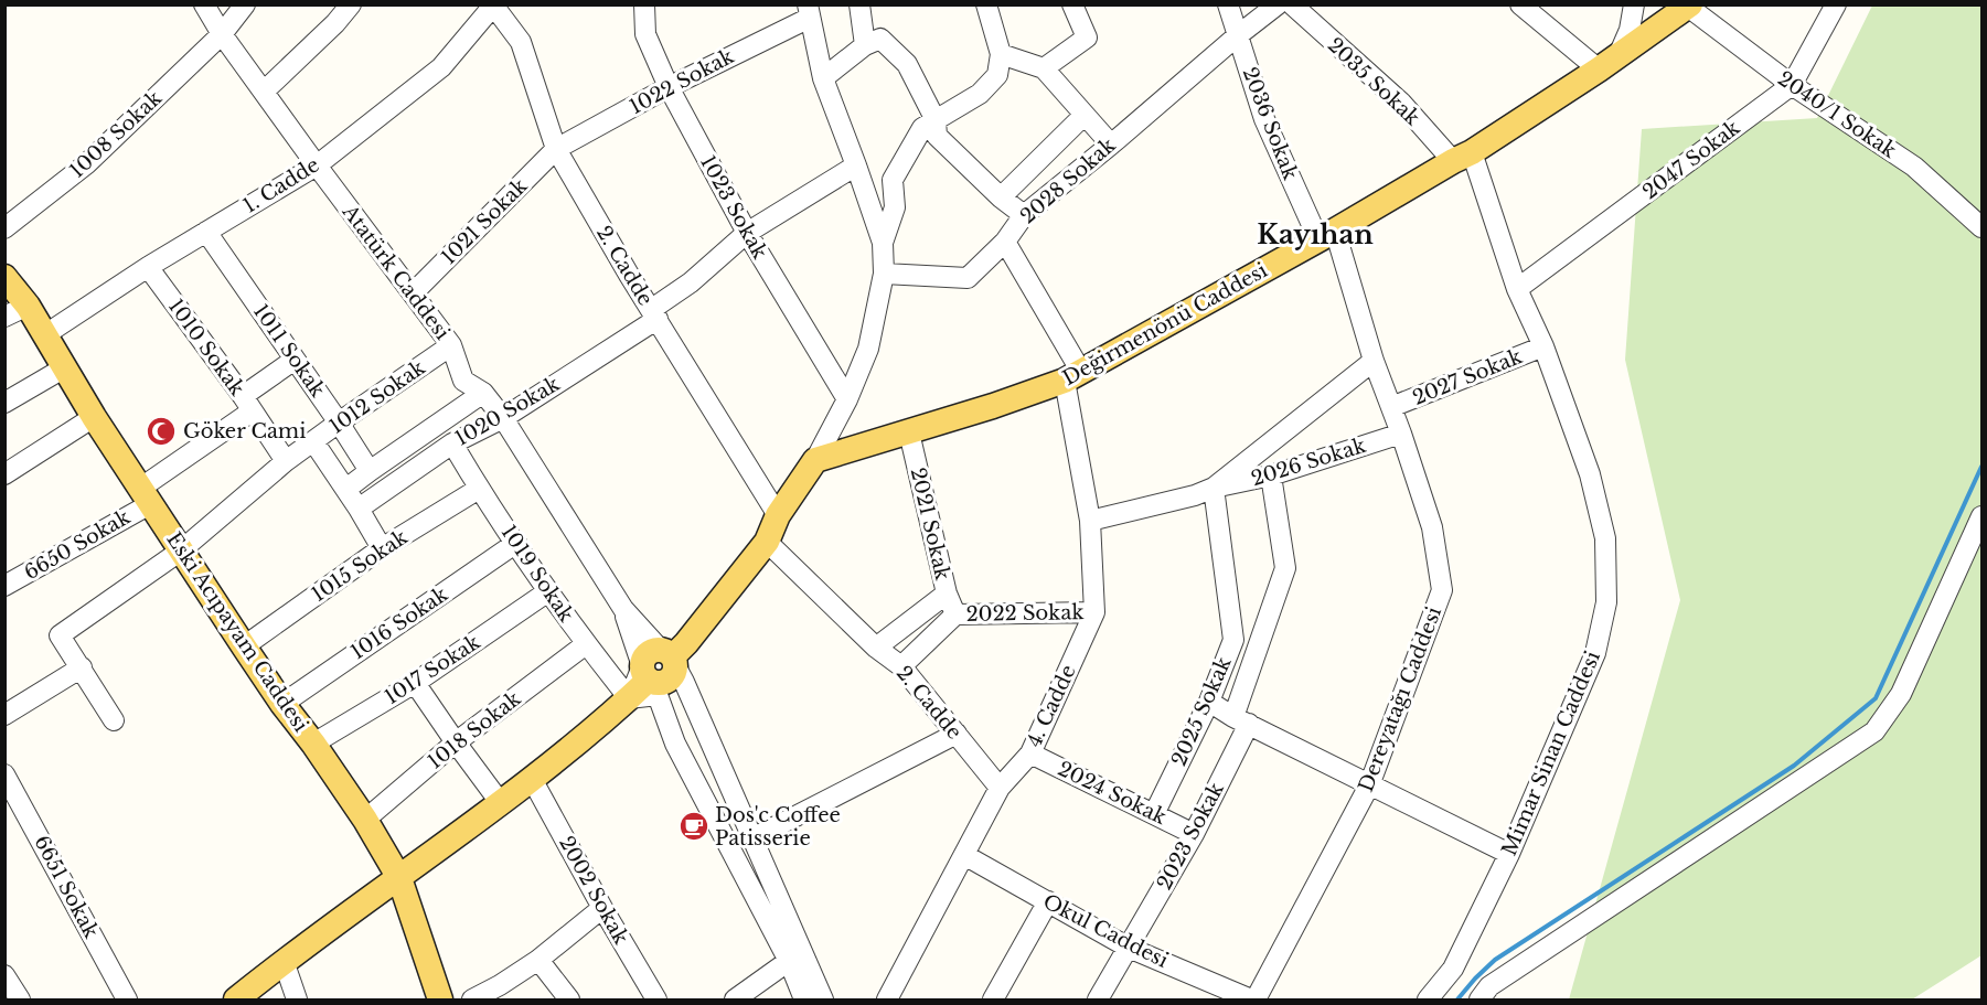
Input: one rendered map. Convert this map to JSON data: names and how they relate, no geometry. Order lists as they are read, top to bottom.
{
  "streets": {
    "main road": ["Değirmenönü Caddesi", "Eski Acıpayam Caddesi"],
    "street": [
      "1022 Sokak",
      "2035 Sokak",
      "2040/1 Sokak",
      "2036 Sokak",
      "1008 Sokak",
      "2047 Sokak",
      "2028 Sokak",
      "1. Cadde",
      "1023 Sokak",
      "1021 Sokak",
      "2. Cadde",
      "Atatürk Caddesi",
      "1010 Sokak",
      "1011 Sokak",
      "2027 Sokak",
      "1012 Sokak",
      "1020 Sokak",
      "2026 Sokak",
      "2021 Sokak",
      "6650 Sokak",
      "1015 Sokak",
      "1019 Sokak",
      "2022 Sokak",
      "1016 Sokak",
      "1017 Sokak",
      "Dereyatağı Caddesi",
      "4. Cadde",
      "2025 Sokak",
      "1018 Sokak",
      "Mimar Sinan Caddesi",
      "2024 Sokak",
      "2023 Sokak",
      "6651 Sokak",
      "2002 Sokak",
      "Okul Caddesi"
    ]
  },
  "crossings": [
    ["1022 Sokak", "1023 Sokak"],
    ["1022 Sokak", "1021 Sokak"],
    ["1022 Sokak", "2. Cadde"],
    ["2035 Sokak", "Değirmenönü Caddesi"],
    ["2035 Sokak", "Mimar Sinan Caddesi"],
    ["2040/1 Sokak", "2047 Sokak"],
    ["2040/1 Sokak", "Değirmenönü Caddesi"],
    ["2036 Sokak", "2028 Sokak"],
    ["2036 Sokak", "Değirmenönü Caddesi"],
    ["2036 Sokak", "Dereyatağı Caddesi"],
    ["1008 Sokak", "Atatürk Caddesi"],
    ["2047 Sokak", "Mimar Sinan Caddesi"],
    ["1. Cadde", "2. Cadde"],
    ["1. Cadde", "Atatürk Caddesi"],
    ["1. Cadde", "1010 Sokak"],
    ["1. Cadde", "1011 Sokak"],
    ["1. Cadde", "Eski Acıpayam Caddesi"],
    ["1023 Sokak", "1020 Sokak"],
    ["1021 Sokak", "2. Cadde"],
    ["1021 Sokak", "Atatürk Caddesi"],
    ["2. Cadde", "1020 Sokak"],
    ["2. Cadde", "4. Cadde"],
    ["Atatürk Caddesi", "1012 Sokak"],
    ["Atatürk Caddesi", "1020 Sokak"],
    ["Değirmenönü Caddesi", "2021 Sokak"],
    ["Değirmenönü Caddesi", "Dereyatağı Caddesi"],
    ["Değirmenönü Caddesi", "4. Cadde"],
    ["Değirmenönü Caddesi", "Mimar Sinan Caddesi"],
    ["1010 Sokak", "1012 Sokak"],
    ["1010 Sokak", "6650 Sokak"],
    ["1011 Sokak", "1012 Sokak"],
    ["1011 Sokak", "6650 Sokak"],
    ["2027 Sokak", "Dereyatağı Caddesi"],
    ["2027 Sokak", "Mimar Sinan Caddesi"],
    ["1012 Sokak", "Eski Acıpayam Caddesi"],
    ["1020 Sokak", "1019 Sokak"],
    ["2026 Sokak", "Dereyatağı Caddesi"],
    ["2026 Sokak", "2025 Sokak"],
    ["2026 Sokak", "2023 Sokak"],
    ["2021 Sokak", "2022 Sokak"],
    ["6650 Sokak", "Eski Acıpayam Caddesi"],
    ["1015 Sokak", "1019 Sokak"],
    ["1015 Sokak", "Eski Acıpayam Caddesi"],
    ["1019 Sokak", "1016 Sokak"],
    ["1019 Sokak", "1017 Sokak"],
    ["1019 Sokak", "1018 Sokak"],
    ["2022 Sokak", "4. Cadde"],
    ["1016 Sokak", "Eski Acıpayam Caddesi"],
    ["Eski Acıpayam Caddesi", "1017 Sokak"],
    ["Eski Acıpayam Caddesi", "1018 Sokak"],
    ["Dereyatağı Caddesi", "Okul Caddesi"],
    ["4. Cadde", "2024 Sokak"],
    ["4. Cadde", "Okul Caddesi"],
    ["2025 Sokak", "2024 Sokak"],
    ["2024 Sokak", "2023 Sokak"],
    ["2023 Sokak", "Okul Caddesi"]
  ],
  "districts": ["Kayıhan"],
  "places": {
    "mosque": ["Göker Cami"],
    "cafe": ["Dos'c Coffee Patisserie"]
  }
}
